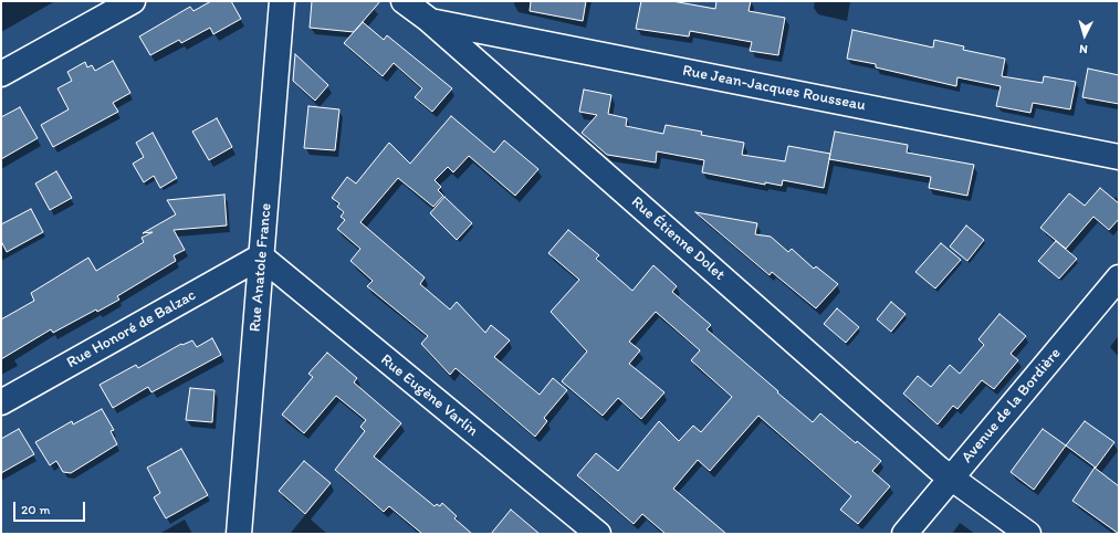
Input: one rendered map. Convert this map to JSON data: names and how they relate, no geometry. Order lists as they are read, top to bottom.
{
  "streets": {
    "street": [
      "Rue Jean-Jacques Rousseau",
      "Rue Étienne Dolet",
      "Rue Anatole France",
      "Rue Honoré de Balzac",
      "Rue Eugène Varlin",
      "Avenue de la Bordière"
    ]
  },
  "crossings": [
    ["Rue Jean-Jacques Rousseau", "Rue Étienne Dolet"],
    ["Rue Étienne Dolet", "Avenue de la Bordière"],
    ["Rue Anatole France", "Rue Honoré de Balzac"],
    ["Rue Anatole France", "Rue Eugène Varlin"],
    ["Rue Honoré de Balzac", "Rue Eugène Varlin"]
  ],
  "scale_bar": "20 m",
  "north": "bottom"
}
